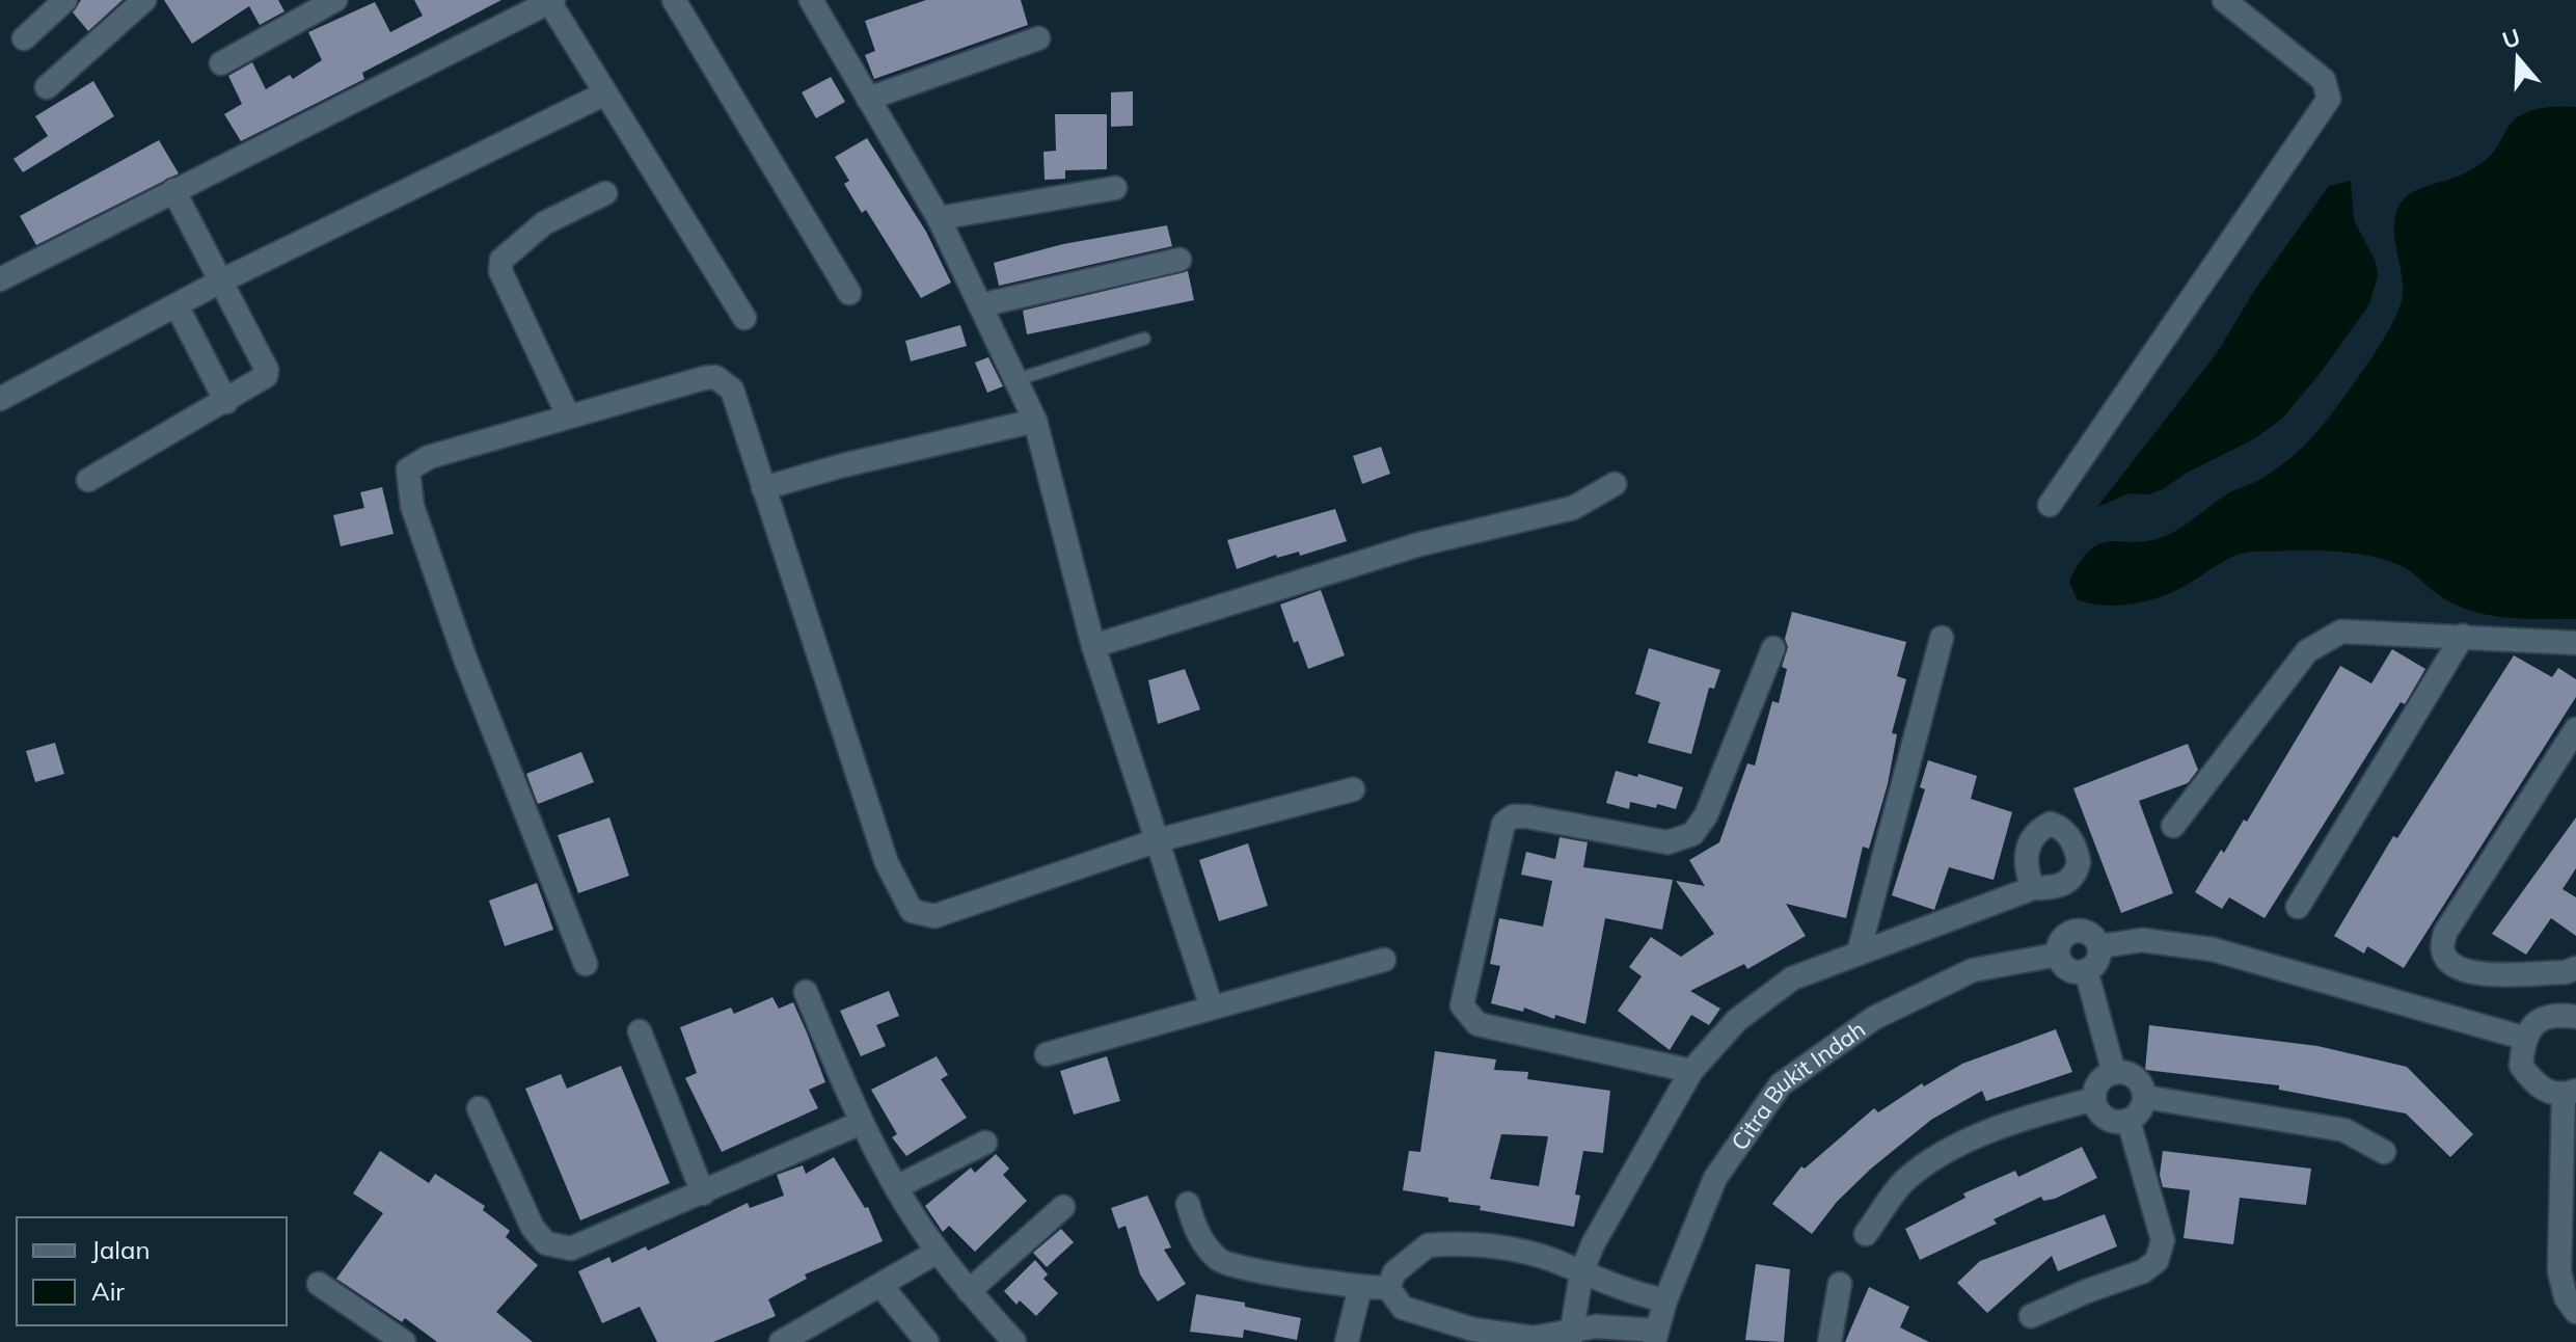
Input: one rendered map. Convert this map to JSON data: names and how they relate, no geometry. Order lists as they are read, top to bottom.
{
  "streets": {
    "street": ["Citra Bukit Indah"]
  },
  "legend": ["Jalan", "Air"],
  "north": "top"
}
